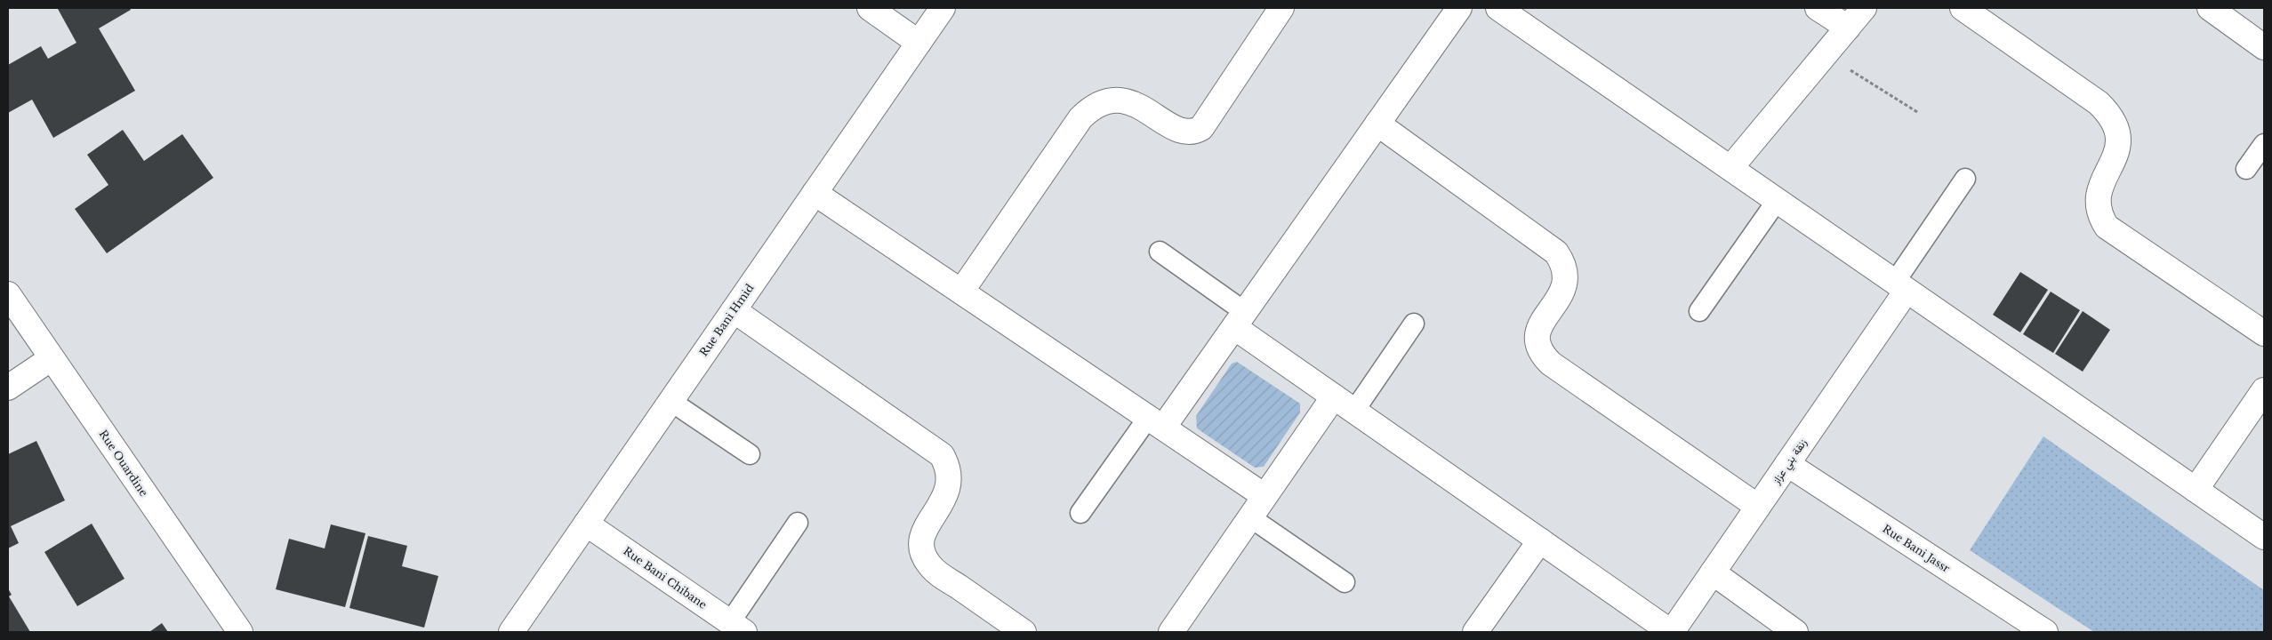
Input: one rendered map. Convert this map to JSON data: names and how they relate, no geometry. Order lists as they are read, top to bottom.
{
  "streets": {
    "street": [
      "Rue Bani Hmid",
      "زنقة بني عزاز",
      "Rue Ouardine",
      "Rue Bani Jassr",
      "Rue Bani Chibane"
    ]
  },
  "crossings": [
    ["Rue Bani Hmid", "Rue Bani Chibane"],
    ["زنقة بني عزاز", "Rue Bani Jassr"]
  ]
}
